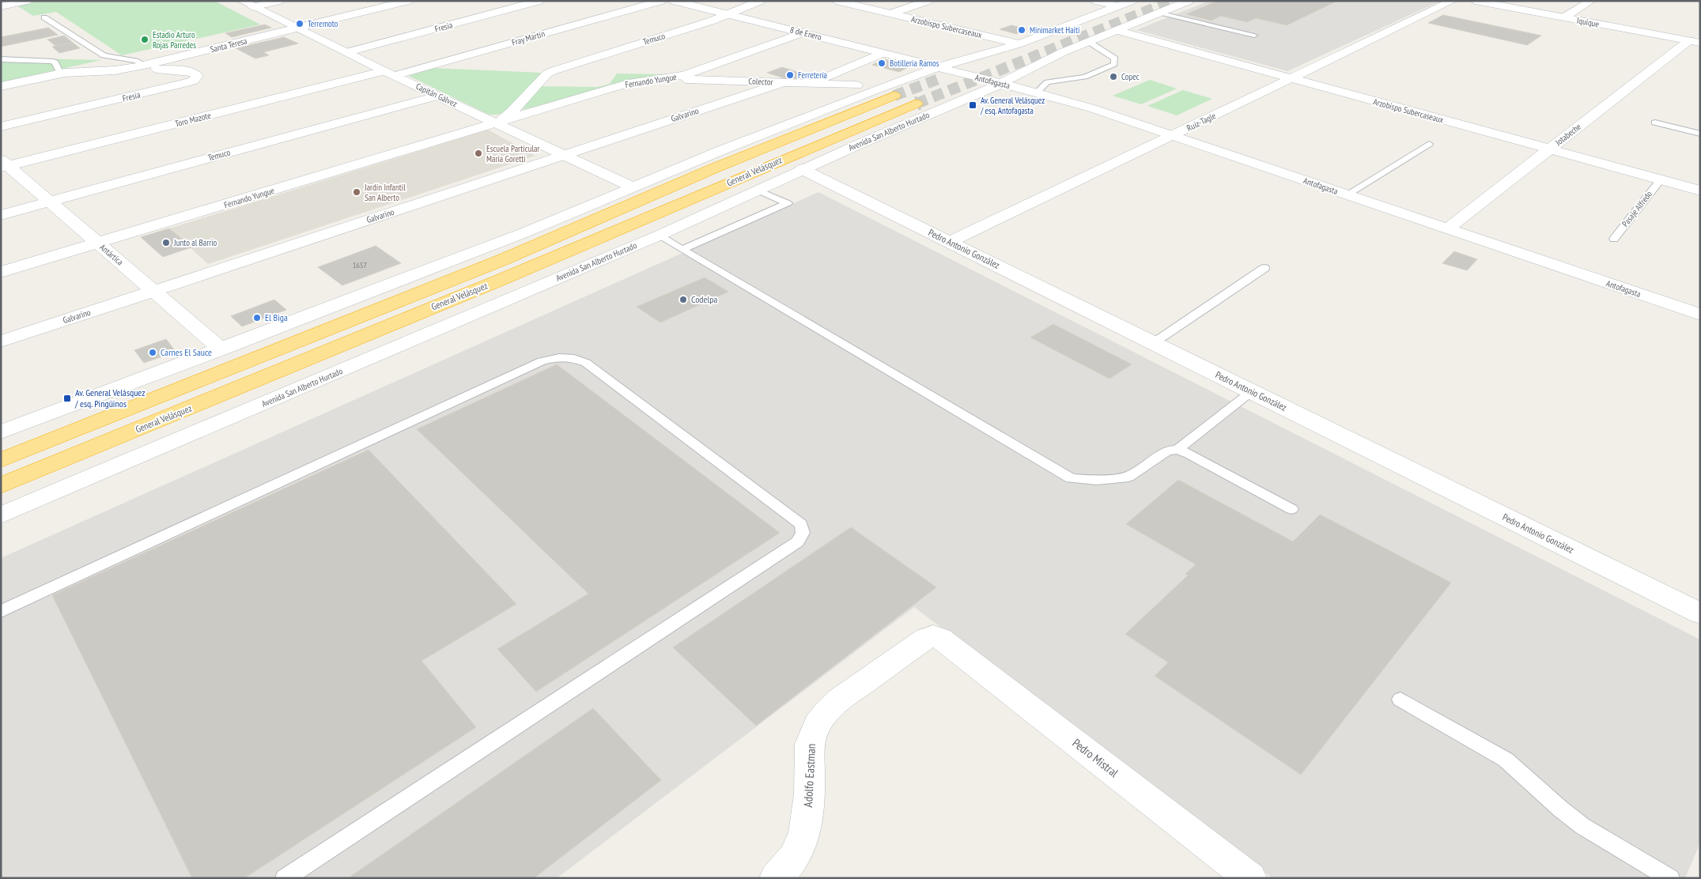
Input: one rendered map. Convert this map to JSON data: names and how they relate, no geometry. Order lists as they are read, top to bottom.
{
  "streets": {
    "highway": ["General Velásquez"],
    "street": [
      "Iquique",
      "Fresia",
      "Arzobispo Subercaseaux",
      "8 de Enero",
      "Fray Martín",
      "Temuco",
      "Santa Teresa",
      "Fernando Yungue",
      "Colector",
      "Antofagasta",
      "Capitán Gálvez",
      "Galvarino",
      "Toro Mazote",
      "Ruiz-Tagle",
      "Avenida San Alberto Hurtado",
      "Jotabeche",
      "Pedro Antonio González",
      "Antártica",
      "Pedro Mistral",
      "Adolfo Eastman"
    ],
    "lane": ["Pasaje Alfredo"]
  },
  "crossings": [
    ["Iquique", "Jotabeche"],
    ["Fresia", "Santa Teresa"],
    ["Fresia", "Capitán Gálvez"],
    ["Arzobispo Subercaseaux", "Ruiz-Tagle"],
    ["Arzobispo Subercaseaux", "Avenida San Alberto Hurtado"],
    ["Arzobispo Subercaseaux", "Jotabeche"],
    ["Arzobispo Subercaseaux", "Pasaje Alfredo"],
    ["8 de Enero", "Temuco"],
    ["8 de Enero", "Fernando Yungue"],
    ["8 de Enero", "Antofagasta"],
    ["Fray Martín", "Capitán Gálvez"],
    ["Fray Martín", "Toro Mazote"],
    ["Temuco", "Fernando Yungue"],
    ["Temuco", "Capitán Gálvez"],
    ["Temuco", "Antártica"],
    ["Santa Teresa", "Capitán Gálvez"],
    ["Fernando Yungue", "Colector"],
    ["Fernando Yungue", "Capitán Gálvez"],
    ["Fernando Yungue", "Antártica"],
    ["Colector", "Galvarino"],
    ["Antofagasta", "Ruiz-Tagle"],
    ["Antofagasta", "Avenida San Alberto Hurtado"],
    ["Antofagasta", "Jotabeche"],
    ["Capitán Gálvez", "Galvarino"],
    ["Capitán Gálvez", "Toro Mazote"],
    ["Galvarino", "Antártica"],
    ["Toro Mazote", "Antártica"],
    ["Ruiz-Tagle", "Pedro Antonio González"],
    ["Avenida San Alberto Hurtado", "Pedro Antonio González"],
    ["Pedro Mistral", "Adolfo Eastman"]
  ],
  "places": {
    "other": [
      "Terremoto",
      "Minimarket Haití",
      "Estadio Arturo Rojas Parredes",
      "Botilleria Ramos",
      "Ferretería",
      "Copec",
      "Escuela Particular Maria Goretti",
      "Jardín Infantil San Alberto",
      "Junto al Barrio",
      "Codelpa",
      "El Biga",
      "Carnes El Sauce"
    ],
    "transit": ["Av. General Velásquez / esq. Antofagasta", "Av. General Velásquez / esq. Pingüinos"]
  },
  "house_numbers": ["1657"]
}
